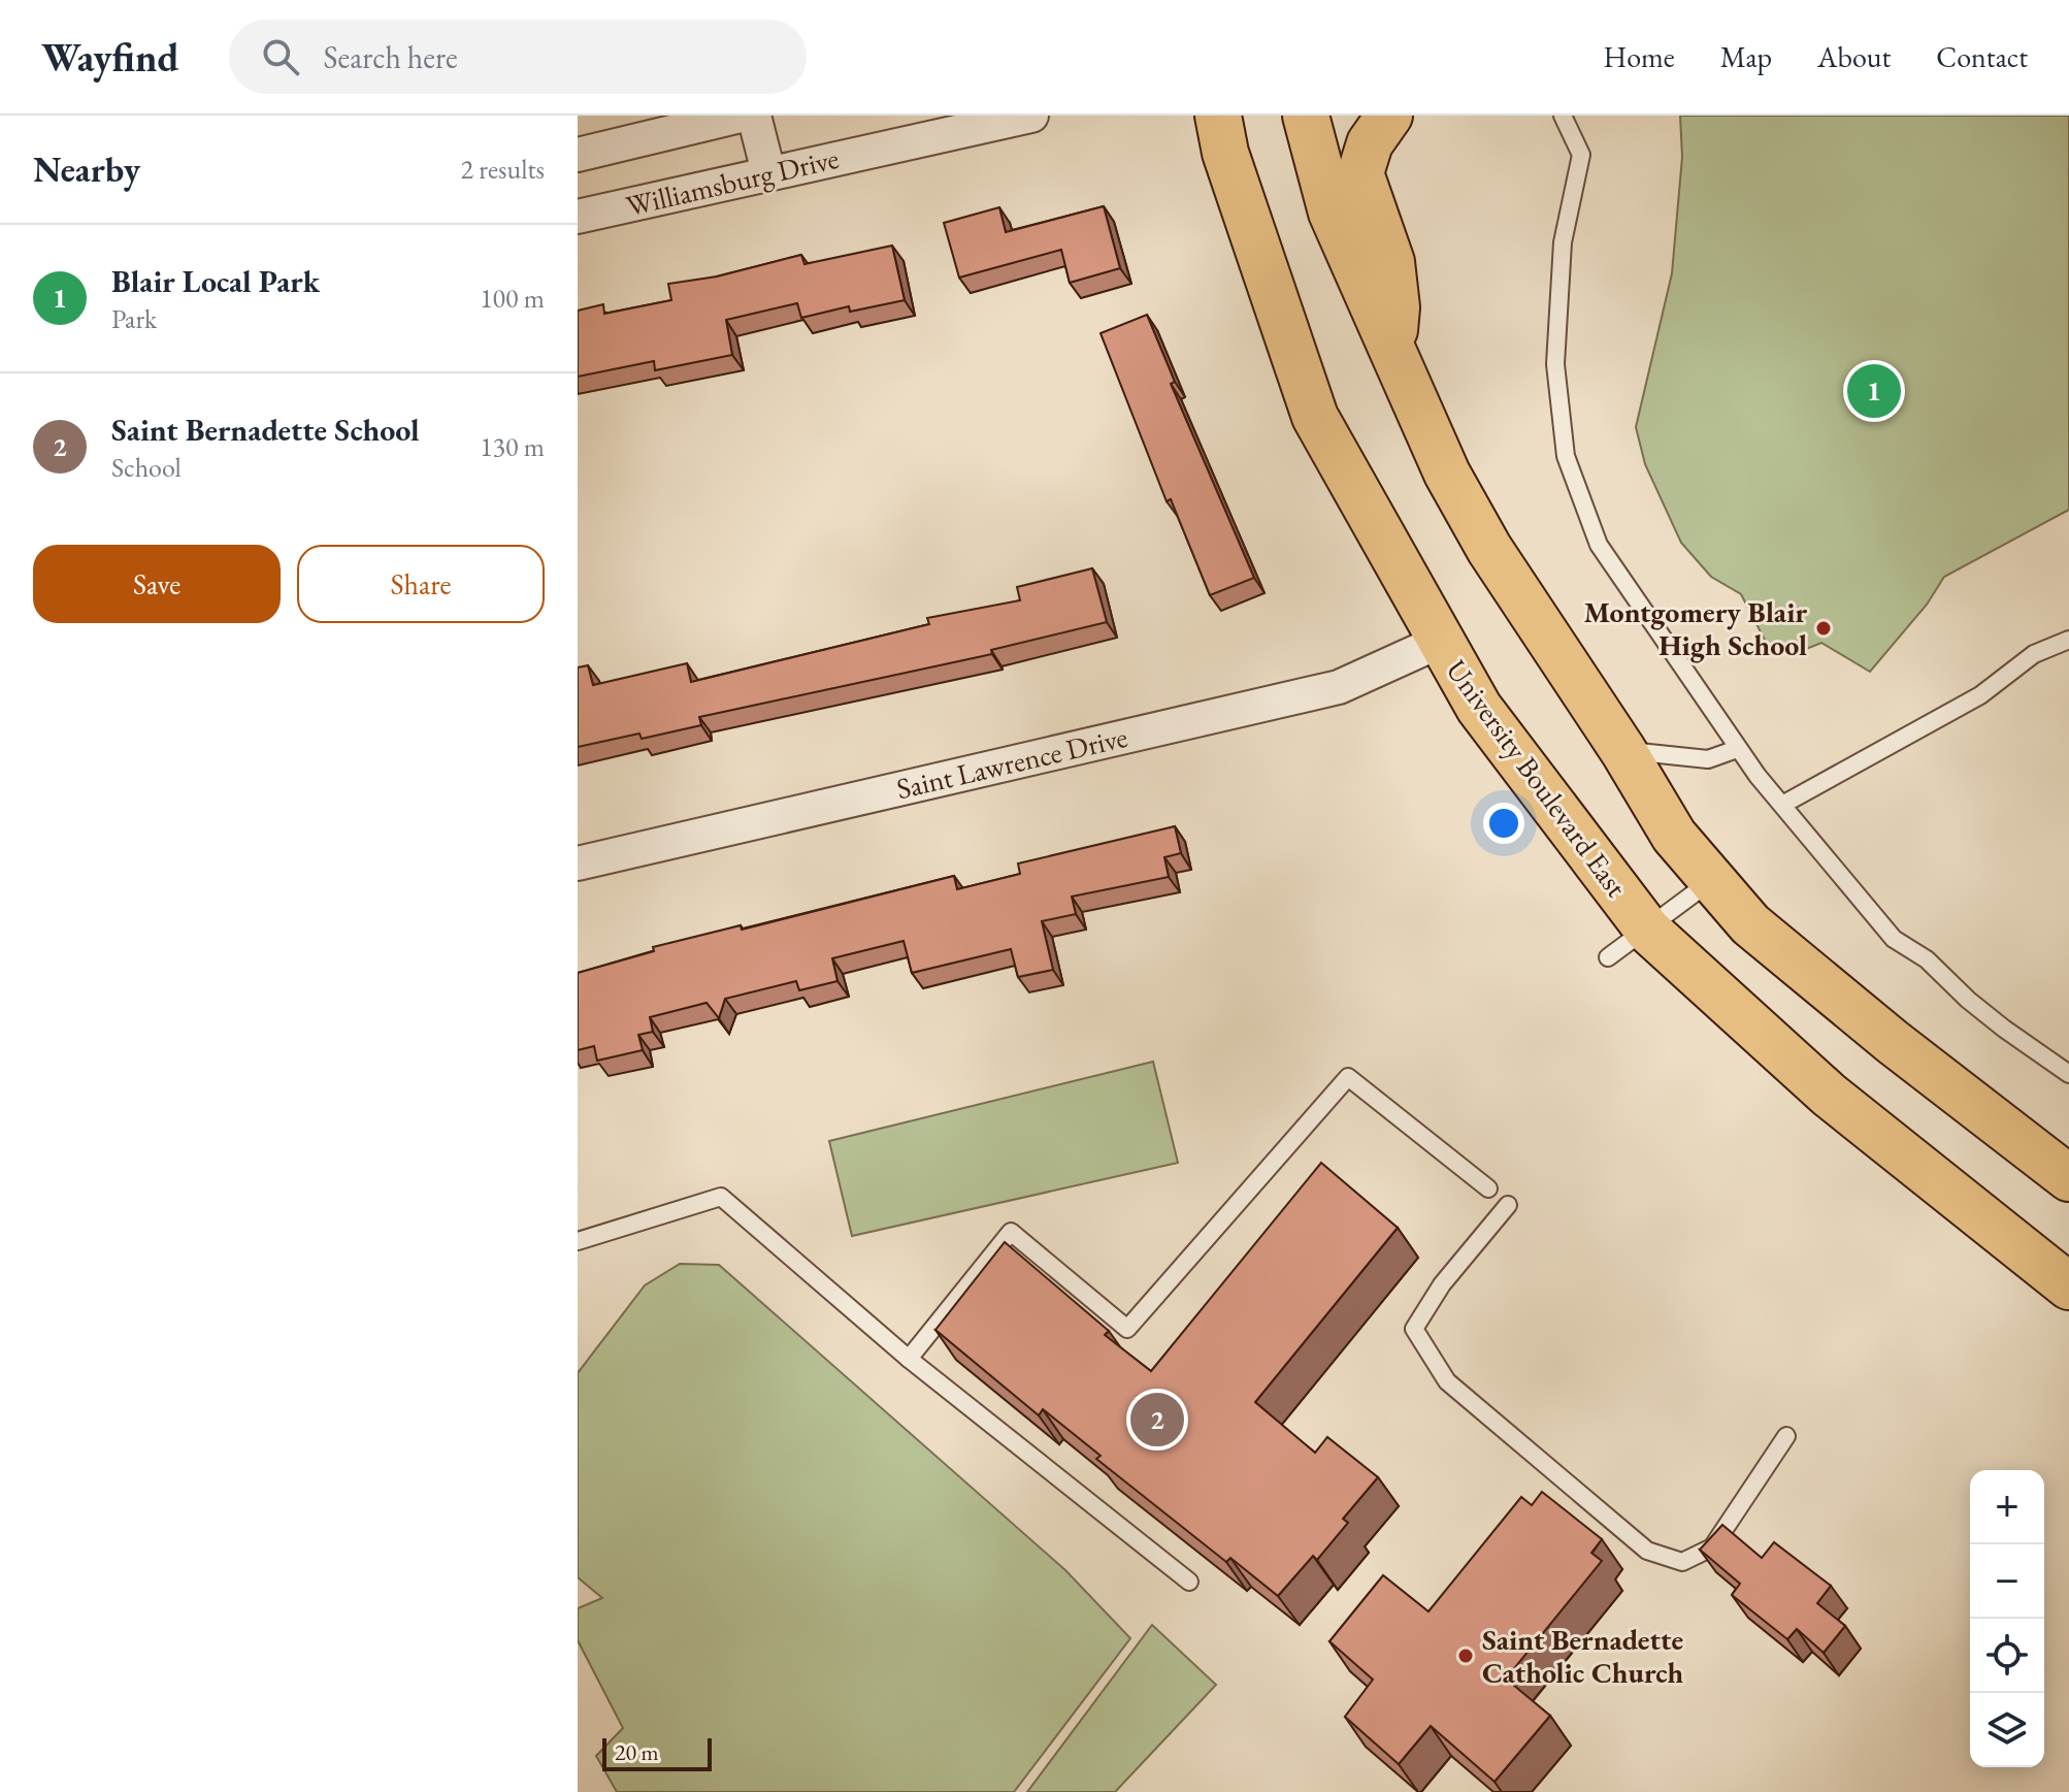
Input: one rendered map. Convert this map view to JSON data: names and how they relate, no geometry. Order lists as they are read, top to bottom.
{
  "streets": {
    "main road": ["University Boulevard East"],
    "street": ["Williamsburg Drive", "Saint Lawrence Drive"]
  },
  "crossings": [
    ["Saint Lawrence Drive", "University Boulevard East"]
  ],
  "places": ["Montgomery Blair High School", "Saint Bernadette Catholic Church"],
  "scale_bar": "20 m",
  "page": {
    "header": "Wayfind",
    "search": "Search here",
    "nav": [
      "Home",
      "Map",
      "About",
      "Contact"
    ],
    "heading": ["Nearby", "2 results"],
    "list": [
      {
        "mark": "1",
        "name": "Blair Local Park",
        "note": "Park",
        "value": "100 m"
      },
      {
        "mark": "2",
        "name": "Saint Bernadette School",
        "note": "School",
        "value": "130 m"
      }
    ],
    "pins": ["1", "2"],
    "buttons": ["Save", "Share"],
    "map_buttons": ["+", "−"],
    "scale": "20 m"
  }
}
